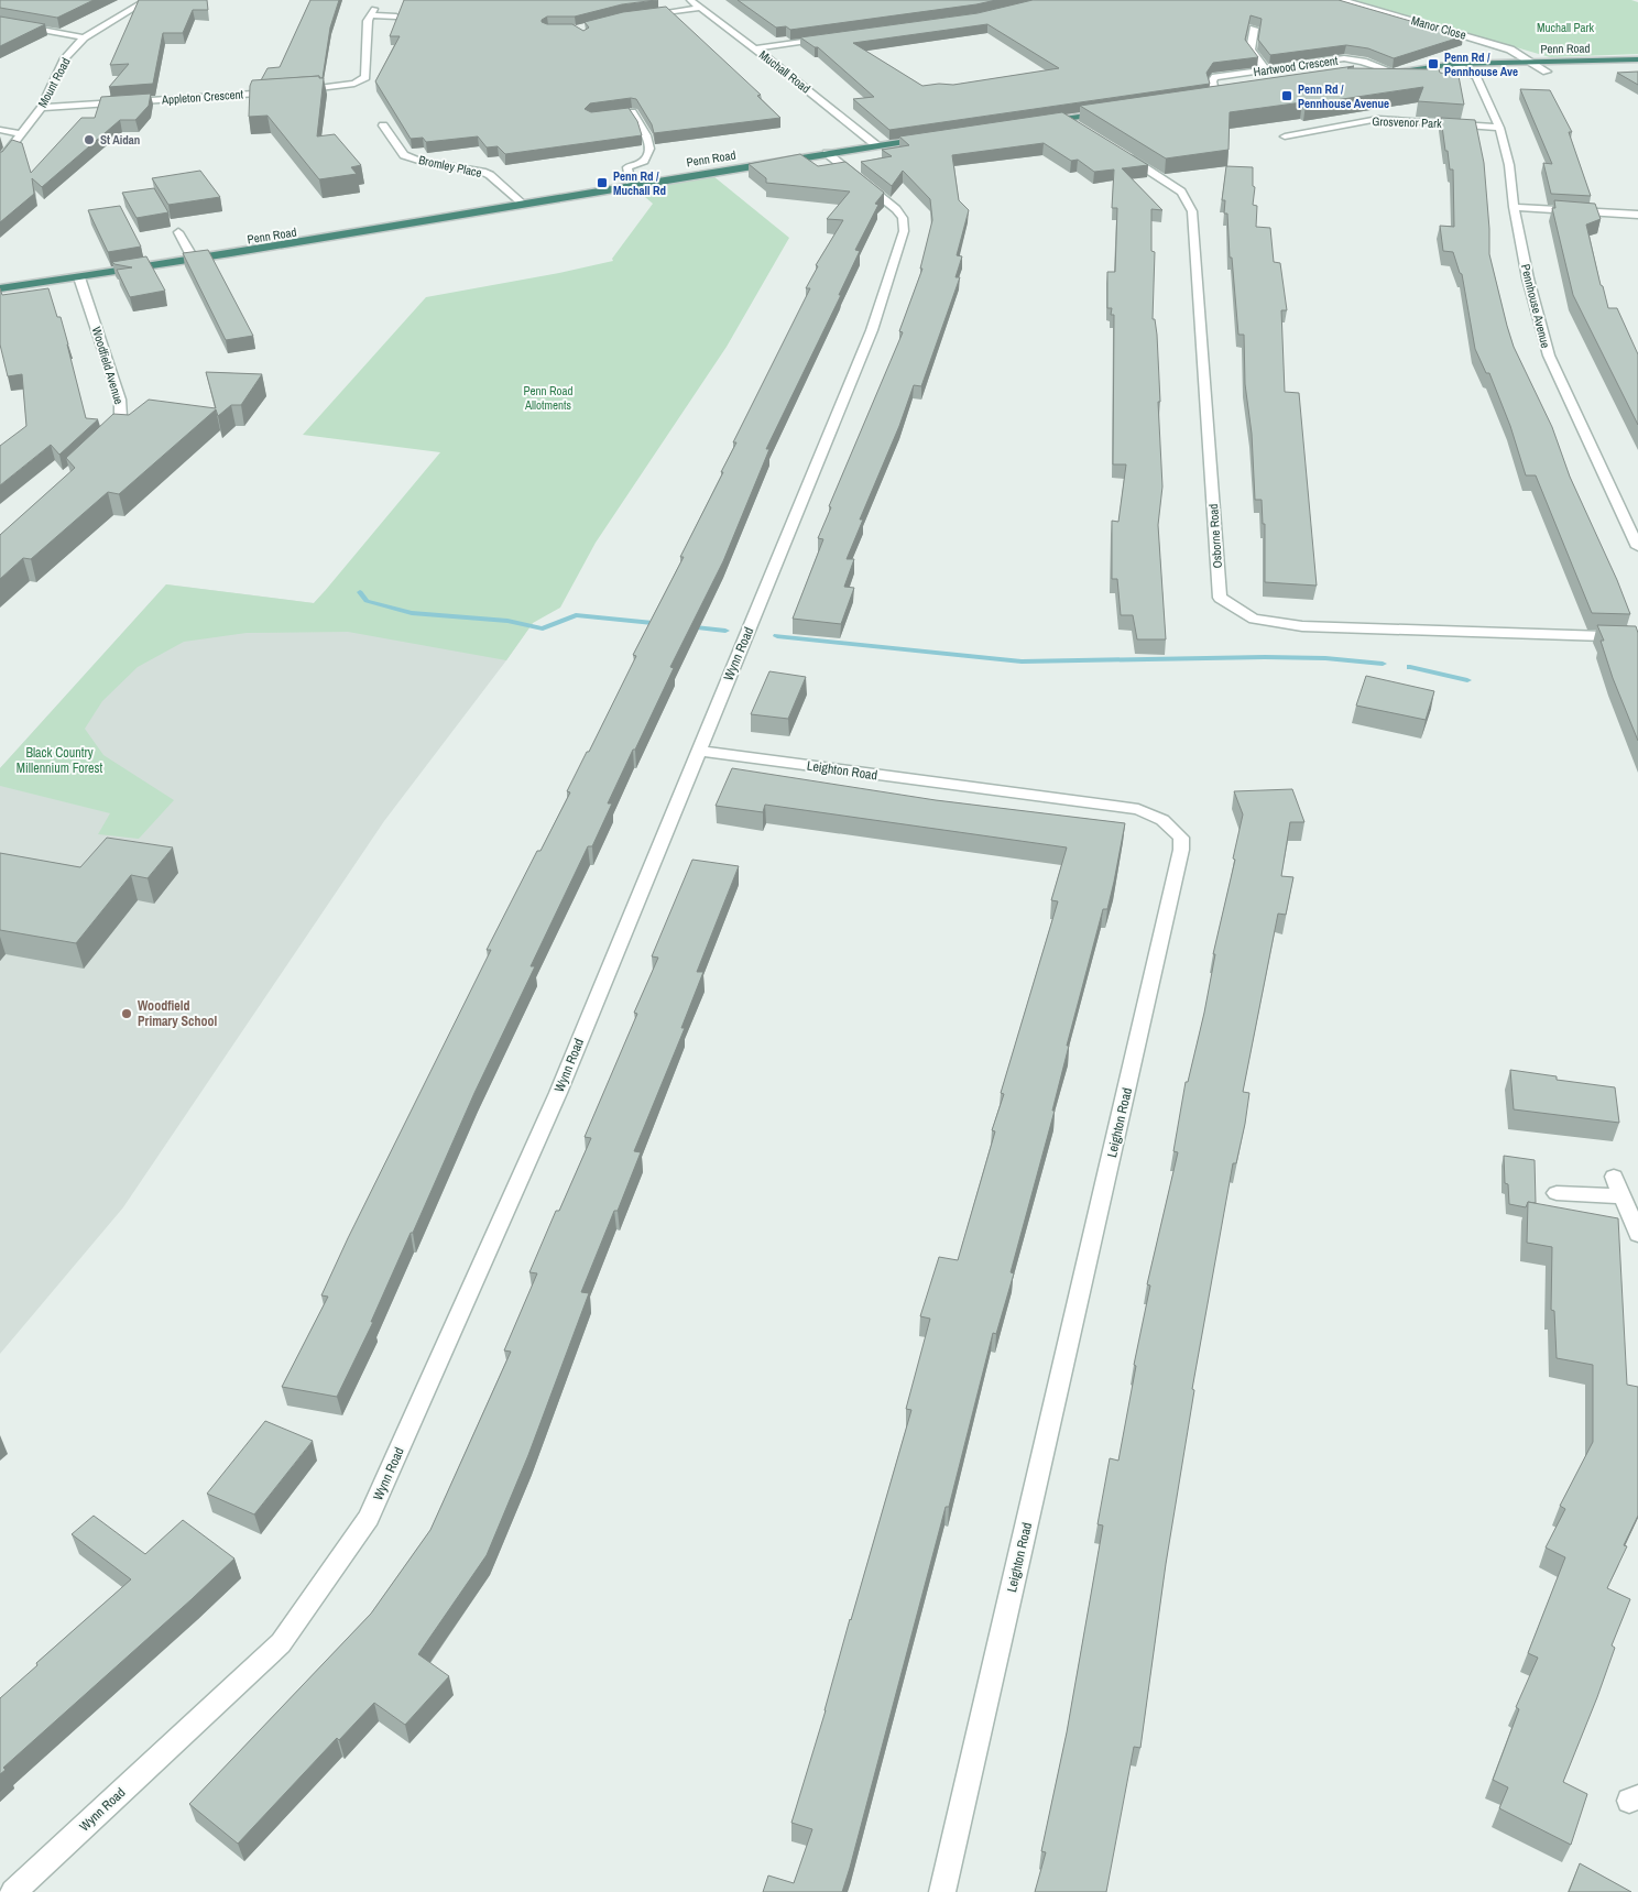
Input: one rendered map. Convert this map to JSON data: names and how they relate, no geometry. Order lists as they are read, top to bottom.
{
  "streets": {
    "highway": ["Penn Road"],
    "street": [
      "Manor Close",
      "Hartwood Crescent",
      "Muchall Road",
      "Mount Road",
      "Appleton Crescent",
      "Grosvenor Park",
      "Bromley Place",
      "Pennhouse Avenue",
      "Woodfield Avenue",
      "Osborne Road",
      "Wynn Road",
      "Leighton Road"
    ]
  },
  "crossings": [
    ["Manor Close", "Penn Road"],
    ["Penn Road", "Hartwood Crescent"],
    ["Penn Road", "Muchall Road"],
    ["Penn Road", "Bromley Place"],
    ["Penn Road", "Pennhouse Avenue"],
    ["Penn Road", "Woodfield Avenue"],
    ["Penn Road", "Wynn Road"],
    ["Mount Road", "Appleton Crescent"],
    ["Grosvenor Park", "Pennhouse Avenue"],
    ["Wynn Road", "Leighton Road"]
  ],
  "parks": ["Muchall Park", "Penn Road Allotments", "Black Country Millennium Forest"],
  "places": {
    "transit": ["Penn Rd / Pennhouse Ave", "Penn Rd / Pennhouse Avenue", "Penn Rd / Muchall Rd"],
    "other": ["St Aidan", "Woodfield Primary School"]
  }
}
